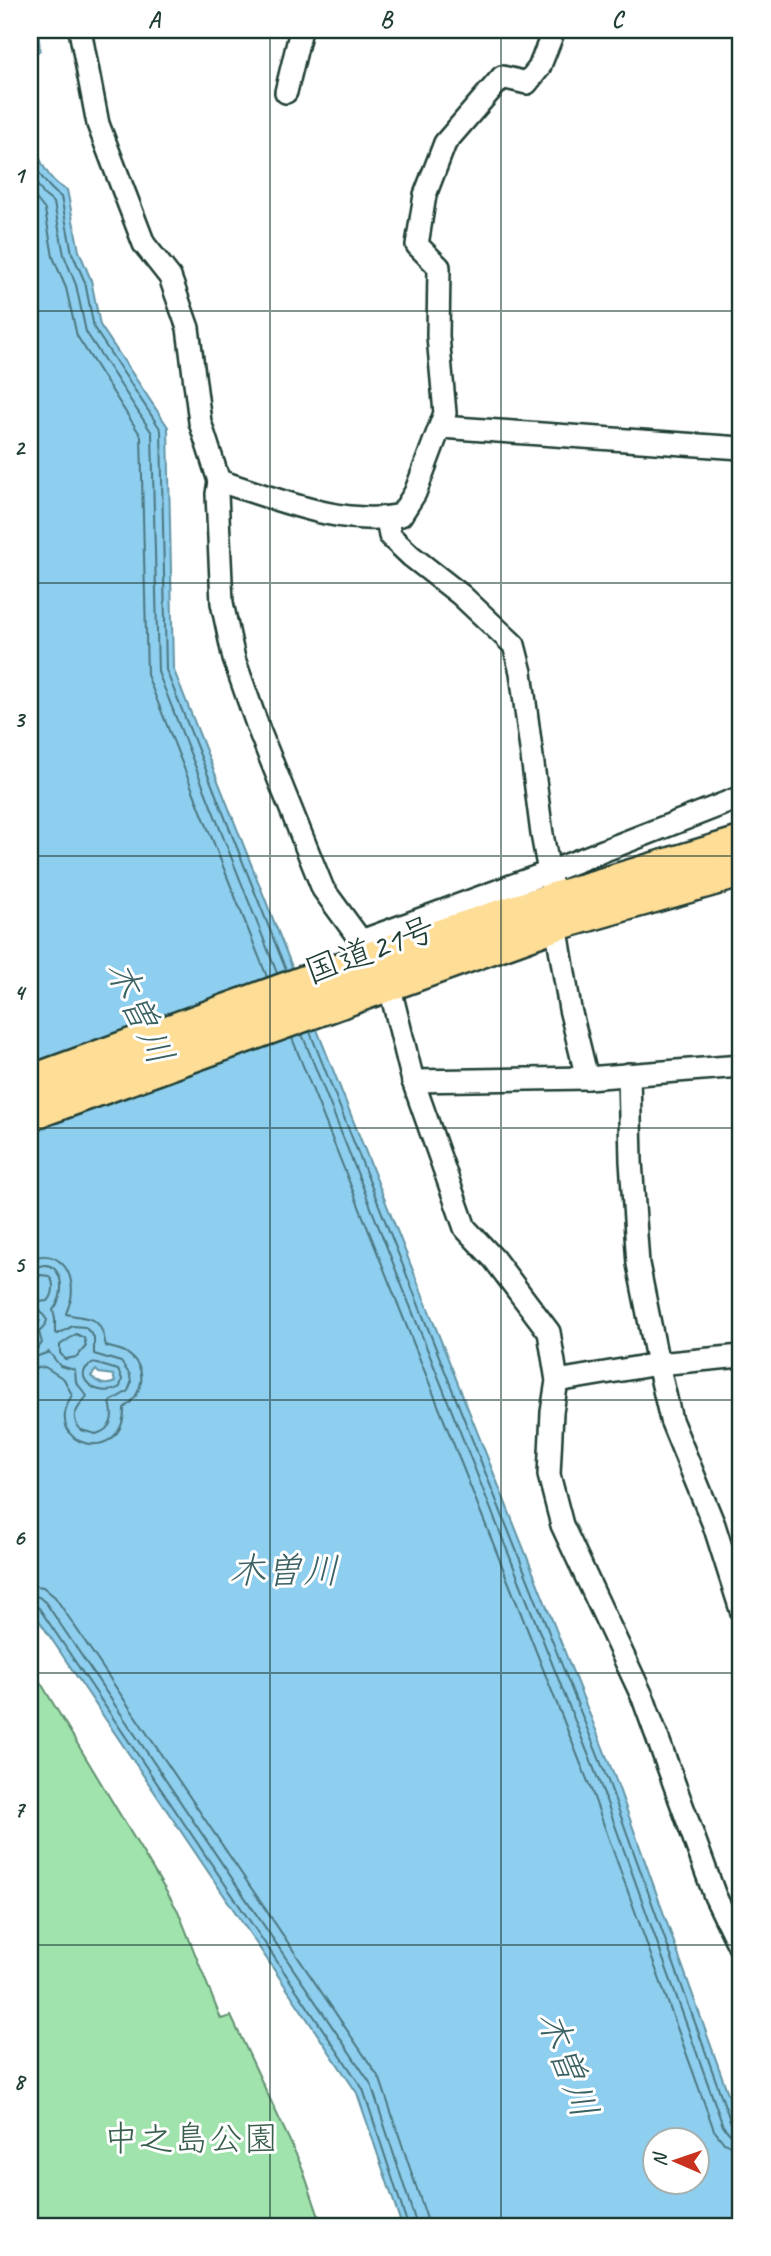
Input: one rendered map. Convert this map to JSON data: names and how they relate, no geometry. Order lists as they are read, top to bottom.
{
  "streets": {
    "highway": ["国道21号"]
  },
  "water": ["木曽川"],
  "parks": ["中之島公園"],
  "north": "left",
  "grid": {
    "columns": ["A", "B", "C"],
    "rows": [
      "1",
      "2",
      "3",
      "4",
      "5",
      "6",
      "7",
      "8"
    ]
  }
}
